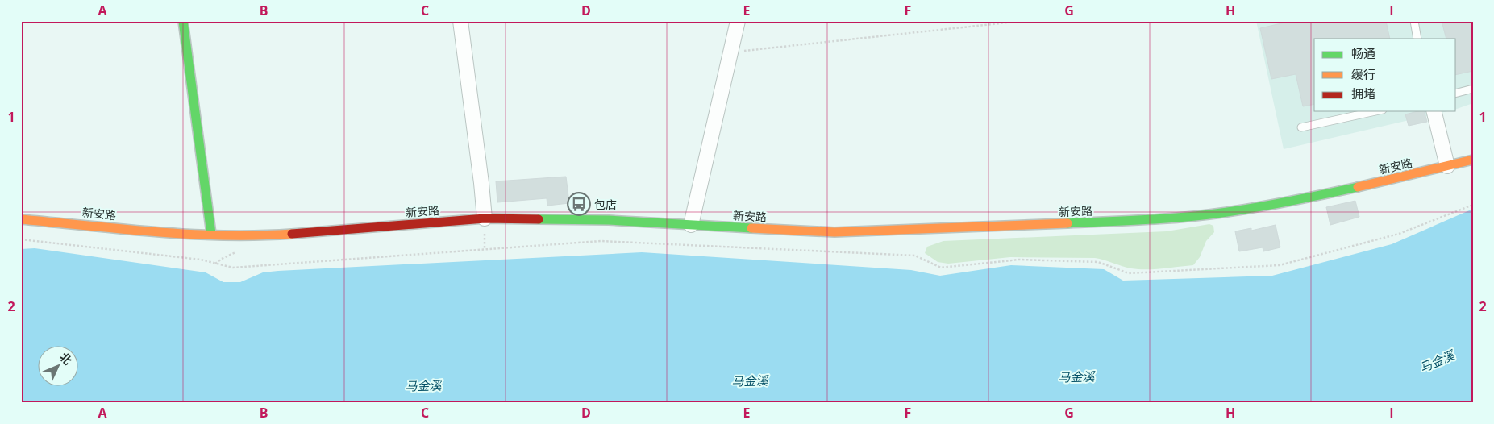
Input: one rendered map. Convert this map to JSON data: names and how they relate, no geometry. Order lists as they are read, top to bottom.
{
  "streets": {
    "main road": ["新安路"]
  },
  "water": ["马金溪"],
  "places": {
    "bus stop": ["包店"]
  },
  "legend": ["畅通", "缓行", "拥堵"],
  "north": "top right",
  "grid": {
    "columns": [
      "A",
      "B",
      "C",
      "D",
      "E",
      "F",
      "G",
      "H",
      "I"
    ],
    "rows": ["1", "2"]
  }
}
